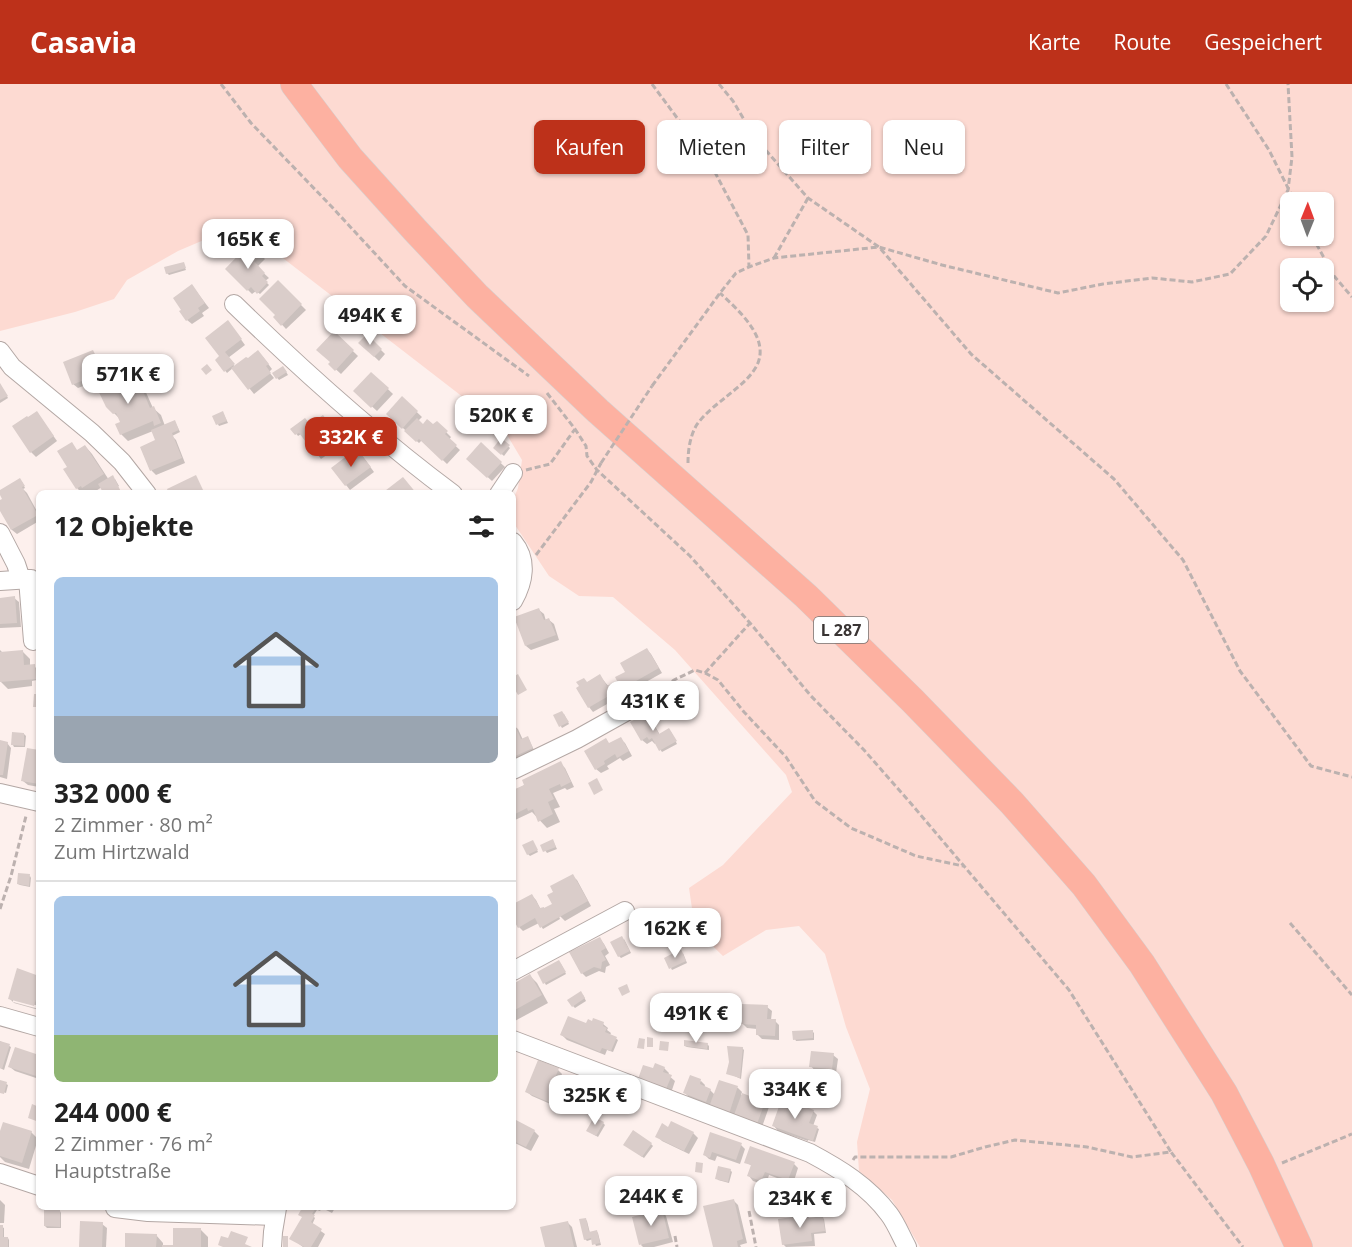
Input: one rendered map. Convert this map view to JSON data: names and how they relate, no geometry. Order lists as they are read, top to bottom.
{
  "streets": {
    "highway": ["L 287"]
  },
  "north": "top",
  "page": {
    "header": "Casavia",
    "nav": ["Karte", "Route", "Gespeichert"],
    "chip": [
      "Kaufen",
      "Mieten",
      "Filter",
      "Neu"
    ],
    "price": [
      "165K €",
      "494K €",
      "571K €",
      "520K €",
      "332K €",
      "431K €",
      "162K €",
      "491K €",
      "334K €",
      "325K €",
      "244K €",
      "234K €"
    ],
    "heading": "12 Objekte",
    "list": [
      {
        "name": "332 000 €",
        "note": "2 Zimmer · 80 m² · Zum Hirtzwald"
      },
      {
        "name": "244 000 €",
        "note": "2 Zimmer · 76 m² · Hauptstraße"
      }
    ]
  }
}
